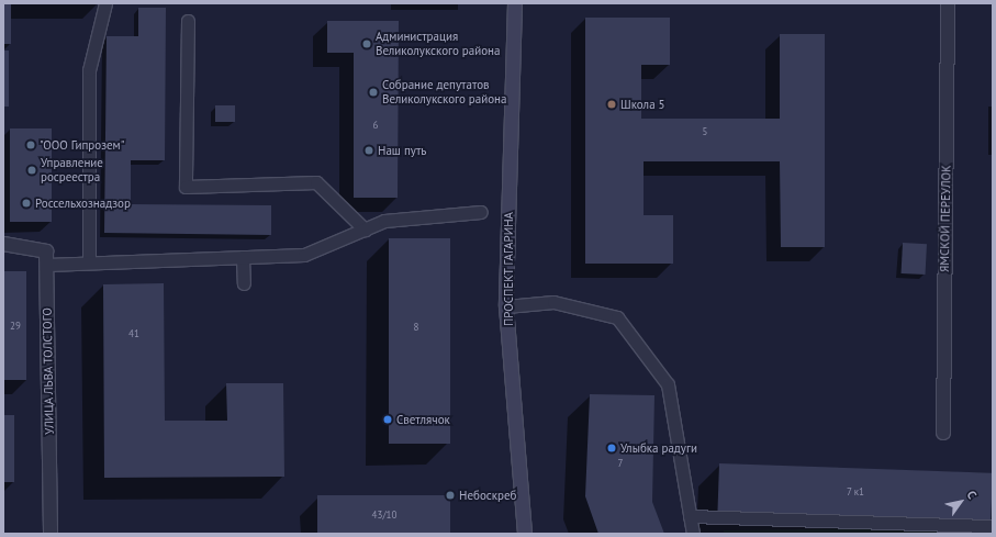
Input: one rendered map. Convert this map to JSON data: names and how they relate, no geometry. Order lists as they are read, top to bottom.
{
  "streets": {
    "main road": ["ПРОСПЕКТ ГАГАРИНА"],
    "street": ["ЯМСКОЙ ПЕРЕУЛОК", "УЛИЦА ЛЬВА ТОЛСТОГО"]
  },
  "places": [
    "Администрация Великолукского района",
    "Собрание депутатов Великолукского района",
    "Школа 5",
    "\"ООО Гипрозем\"",
    "Наш путь",
    "Управление росреестра",
    "Россельхознадзор",
    "Светлячок",
    "Улыбка радуги",
    "Небоскреб"
  ],
  "house_numbers": [
    "6",
    "5",
    "29",
    "8",
    "41",
    "7",
    "7 к1",
    "43/10"
  ],
  "north": "top right"
}
